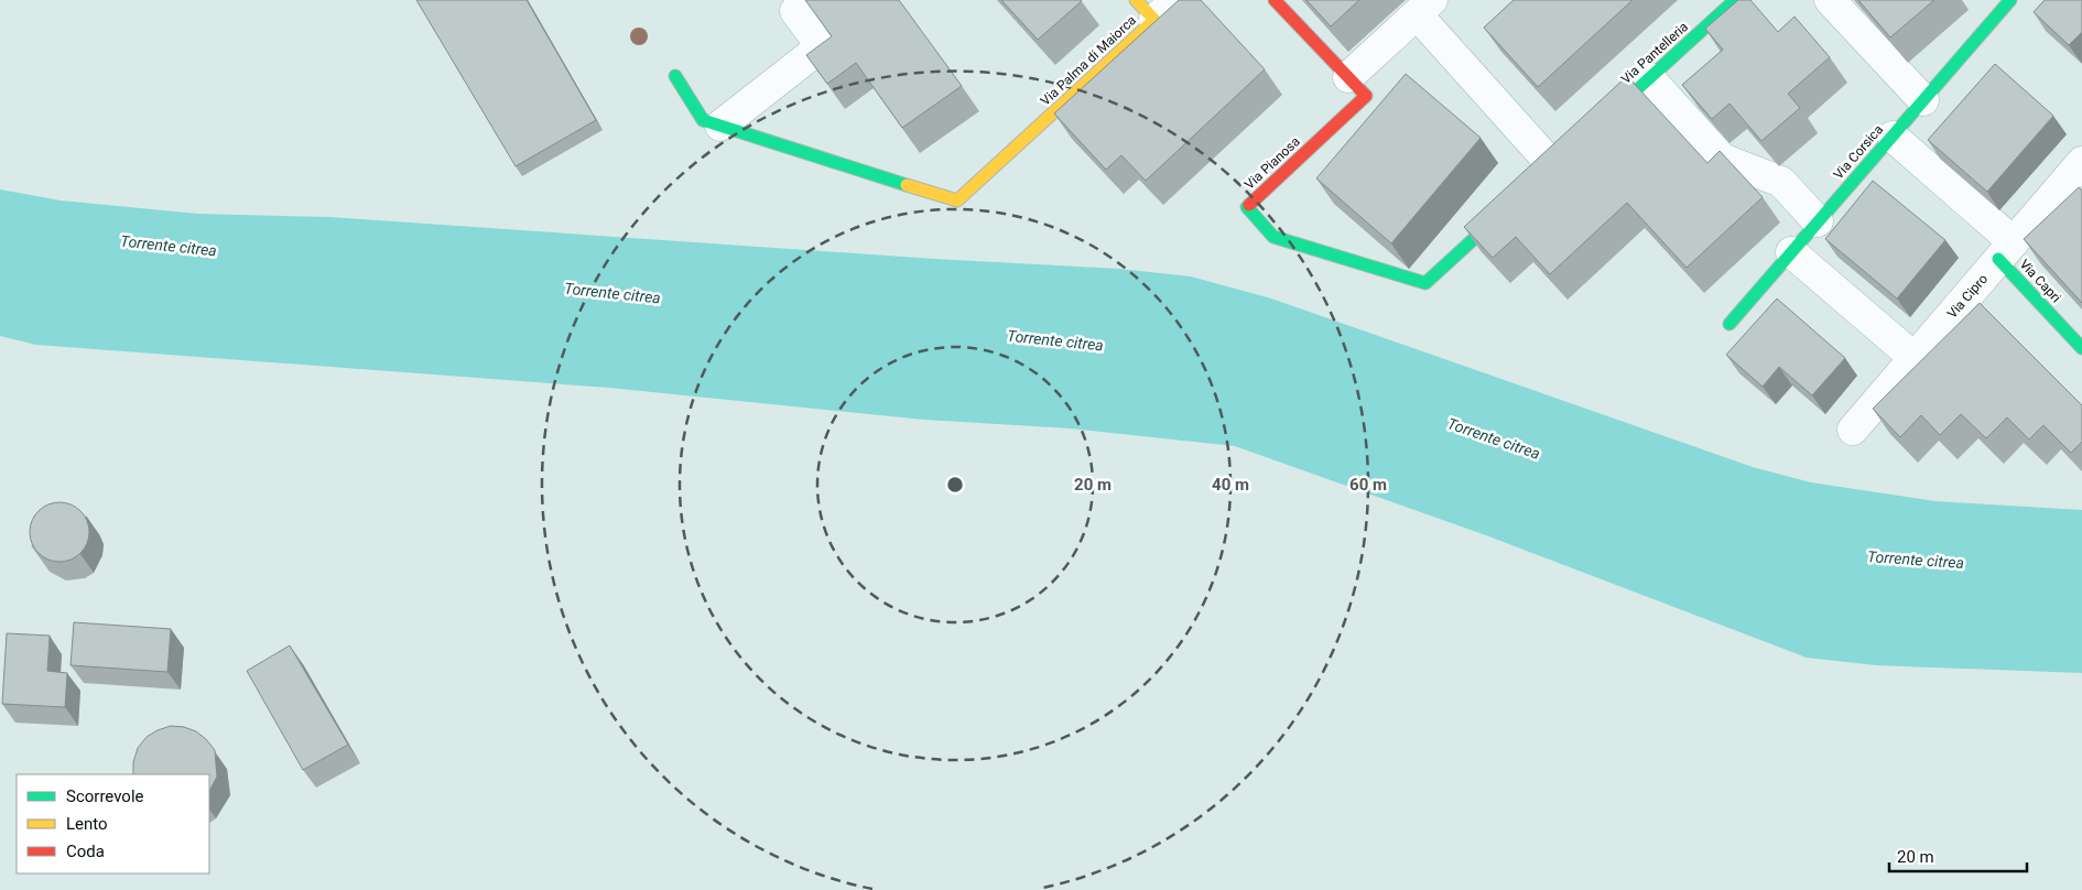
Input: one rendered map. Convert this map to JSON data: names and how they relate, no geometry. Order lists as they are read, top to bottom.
{
  "streets": {
    "street": [
      "Via Pantelleria",
      "Via Palma di Maiorca",
      "Via Corsica",
      "Via Pianosa",
      "Via Capri",
      "Via Cipro"
    ]
  },
  "crossings": [
    ["Via Capri", "Via Cipro"]
  ],
  "water": ["Torrente citrea"],
  "legend": ["Scorrevole", "Lento", "Coda"],
  "scale_bar": "20 m",
  "rings": ["20 m", "40 m", "60 m"]
}
